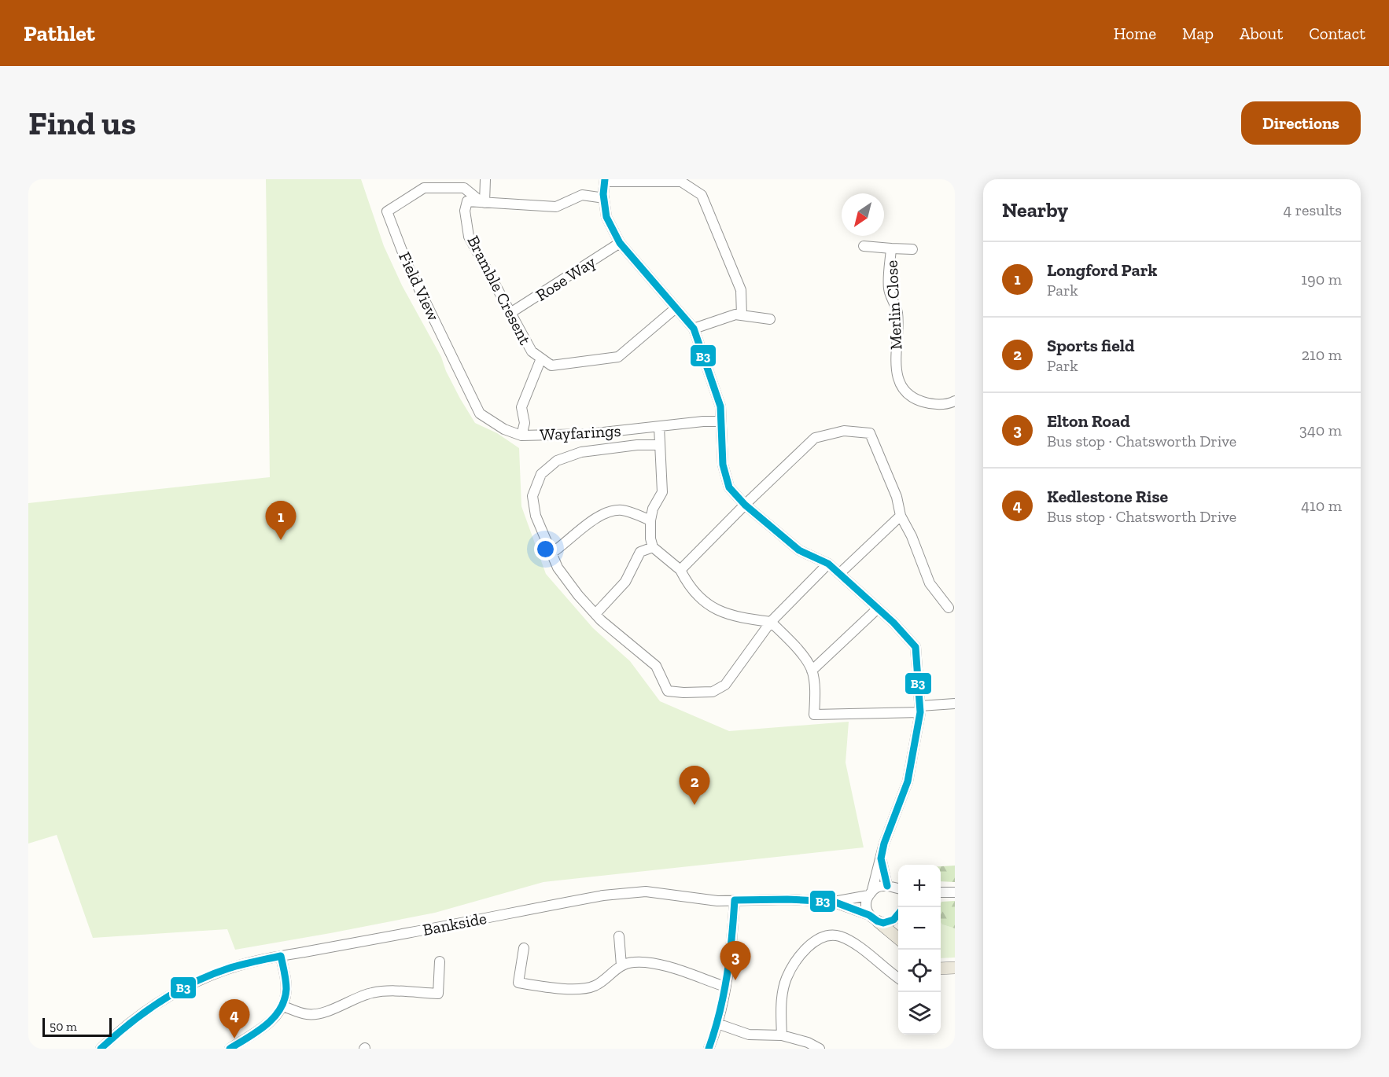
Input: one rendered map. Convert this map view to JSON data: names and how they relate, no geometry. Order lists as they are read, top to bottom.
{
  "streets": {
    "street": [
      "Rose Way",
      "Field View",
      "Bramble Cresent",
      "Merlin Close",
      "Wayfarings",
      "Bankside"
    ]
  },
  "crossings": [
    ["Rose Way", "Bramble Cresent"],
    ["Field View", "Bramble Cresent"],
    ["Field View", "Wayfarings"],
    ["Bramble Cresent", "Wayfarings"]
  ],
  "lines": ["transit line B3"],
  "scale_bar": "50 m",
  "north": "bottom left",
  "page": {
    "header": "Pathlet",
    "nav": [
      "Home",
      "Map",
      "About",
      "Contact"
    ],
    "buttons": "Directions",
    "title": "Find us",
    "heading": ["Nearby", "4 results"],
    "list": [
      {
        "mark": "1",
        "name": "Longford Park",
        "note": "Park",
        "value": "190 m"
      },
      {
        "mark": "2",
        "name": "Sports field",
        "note": "Park",
        "value": "210 m"
      },
      {
        "mark": "3",
        "name": "Elton Road",
        "note": "Bus stop · Chatsworth Drive",
        "value": "340 m"
      },
      {
        "mark": "4",
        "name": "Kedlestone Rise",
        "note": "Bus stop · Chatsworth Drive",
        "value": "410 m"
      }
    ],
    "pins": [
      "1",
      "2",
      "3",
      "4"
    ],
    "map_buttons": ["+", "−"],
    "scale": "50 m"
  }
}
